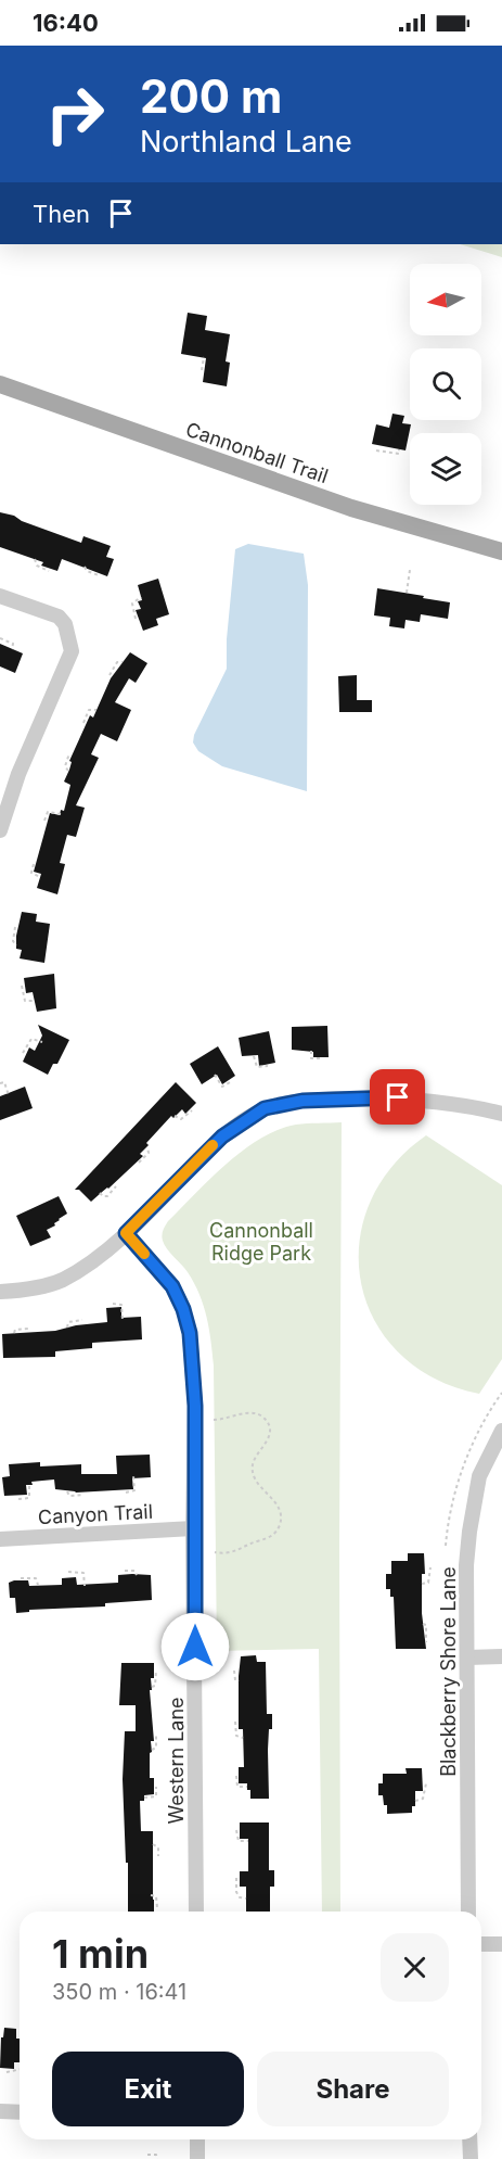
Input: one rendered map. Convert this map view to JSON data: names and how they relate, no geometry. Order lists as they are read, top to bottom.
{
  "streets": {
    "main road": ["Cannonball Trail"],
    "street": ["Canyon Trail", "Blackberry Shore Lane", "Western Lane"]
  },
  "crossings": [
    ["Canyon Trail", "Western Lane"]
  ],
  "parks": ["Cannonball Ridge Park"],
  "north": "left",
  "page": {
    "status": "16:40",
    "turn": ["200 m", "Northland Lane"],
    "then": "Then",
    "heading": ["1 min", "350 m · 16:41"],
    "buttons": ["Exit", "Share"]
  }
}
